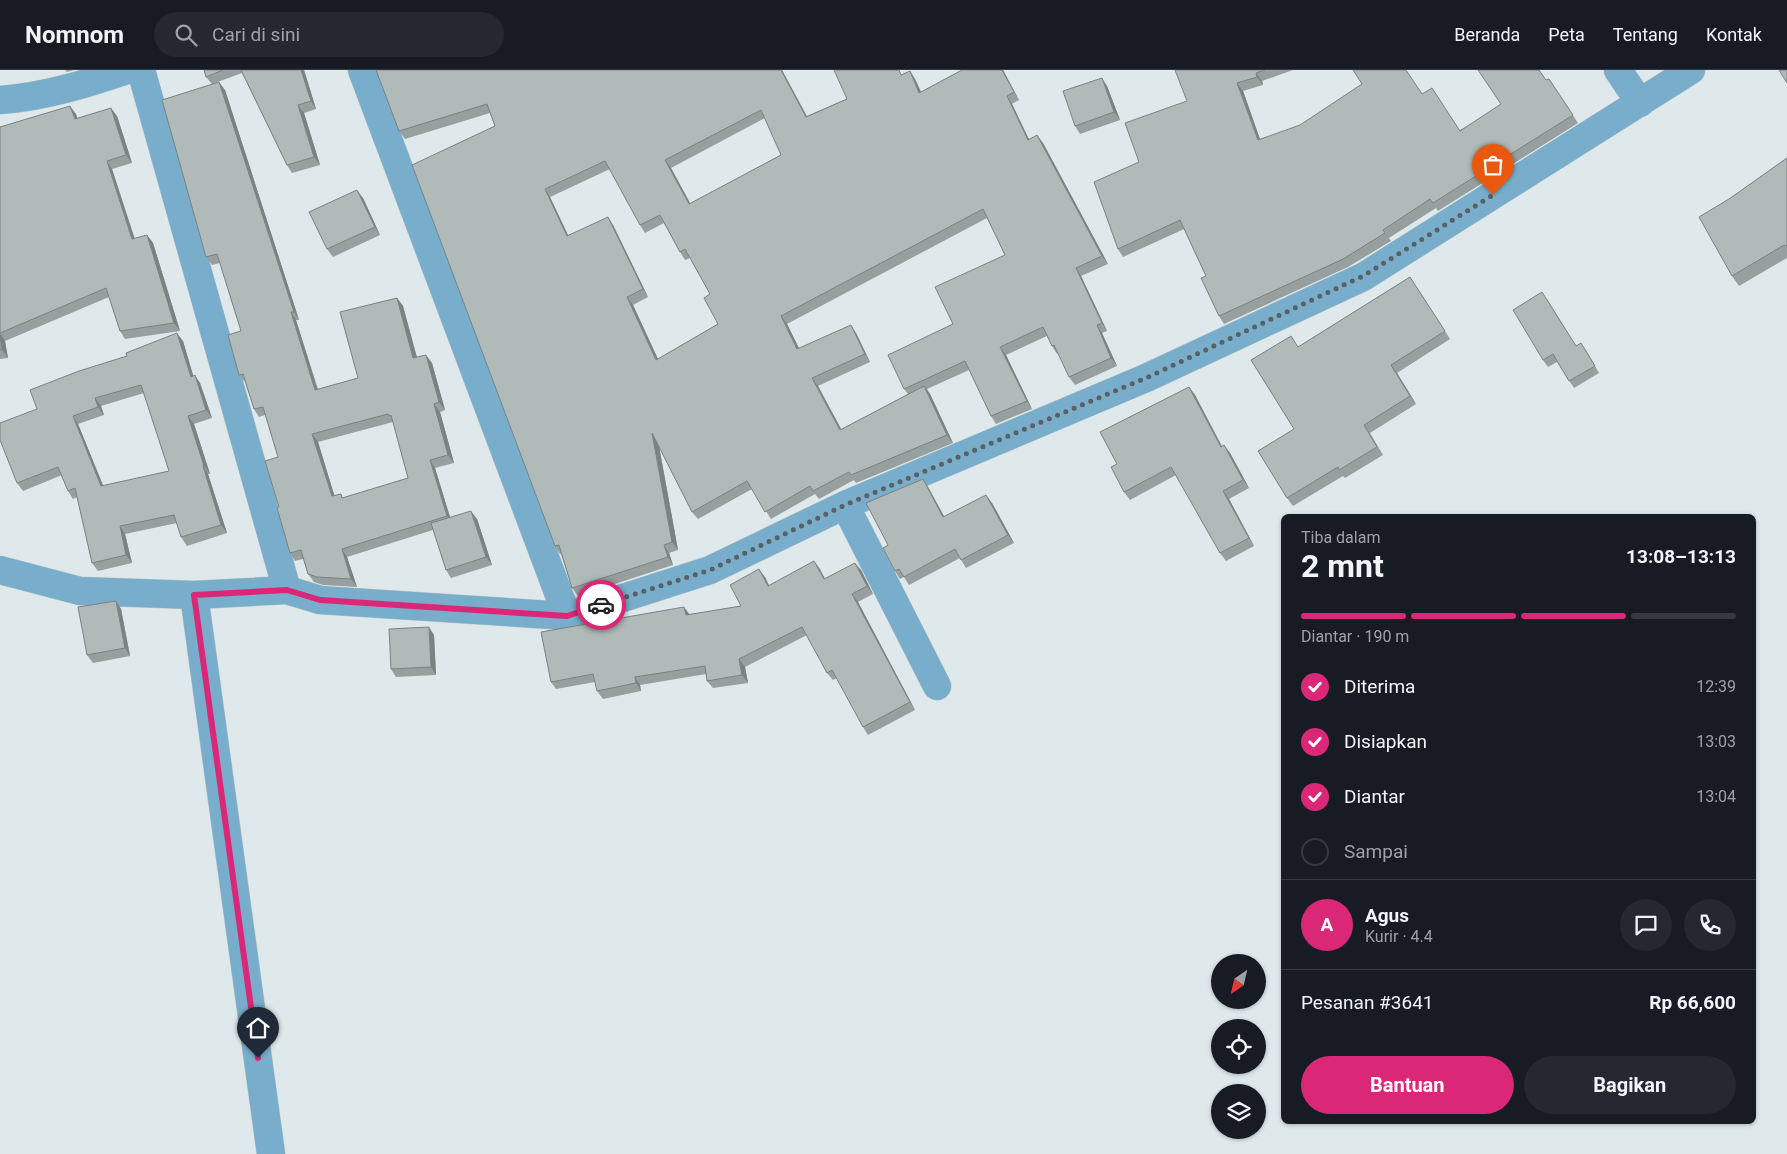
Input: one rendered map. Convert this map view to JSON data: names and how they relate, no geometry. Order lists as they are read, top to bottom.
{
  "north": "bottom left",
  "page": {
    "header": "Nomnom",
    "search": "Cari di sini",
    "nav": [
      "Beranda",
      "Peta",
      "Tentang",
      "Kontak"
    ],
    "heading": ["2 mnt", "Tiba dalam", "13:08–13:13"],
    "panel": [
      "Agus",
      "Kurir · 4.4",
      "Pesanan #3641",
      "Rp 66,600"
    ],
    "bar": "Diantar · 190 m",
    "list": [
      ["Diterima", "12:39"],
      ["Disiapkan", "13:03"],
      ["Diantar", "13:04"],
      "Sampai"
    ],
    "round": "A",
    "buttons": ["Bantuan", "Bagikan"]
  }
}
